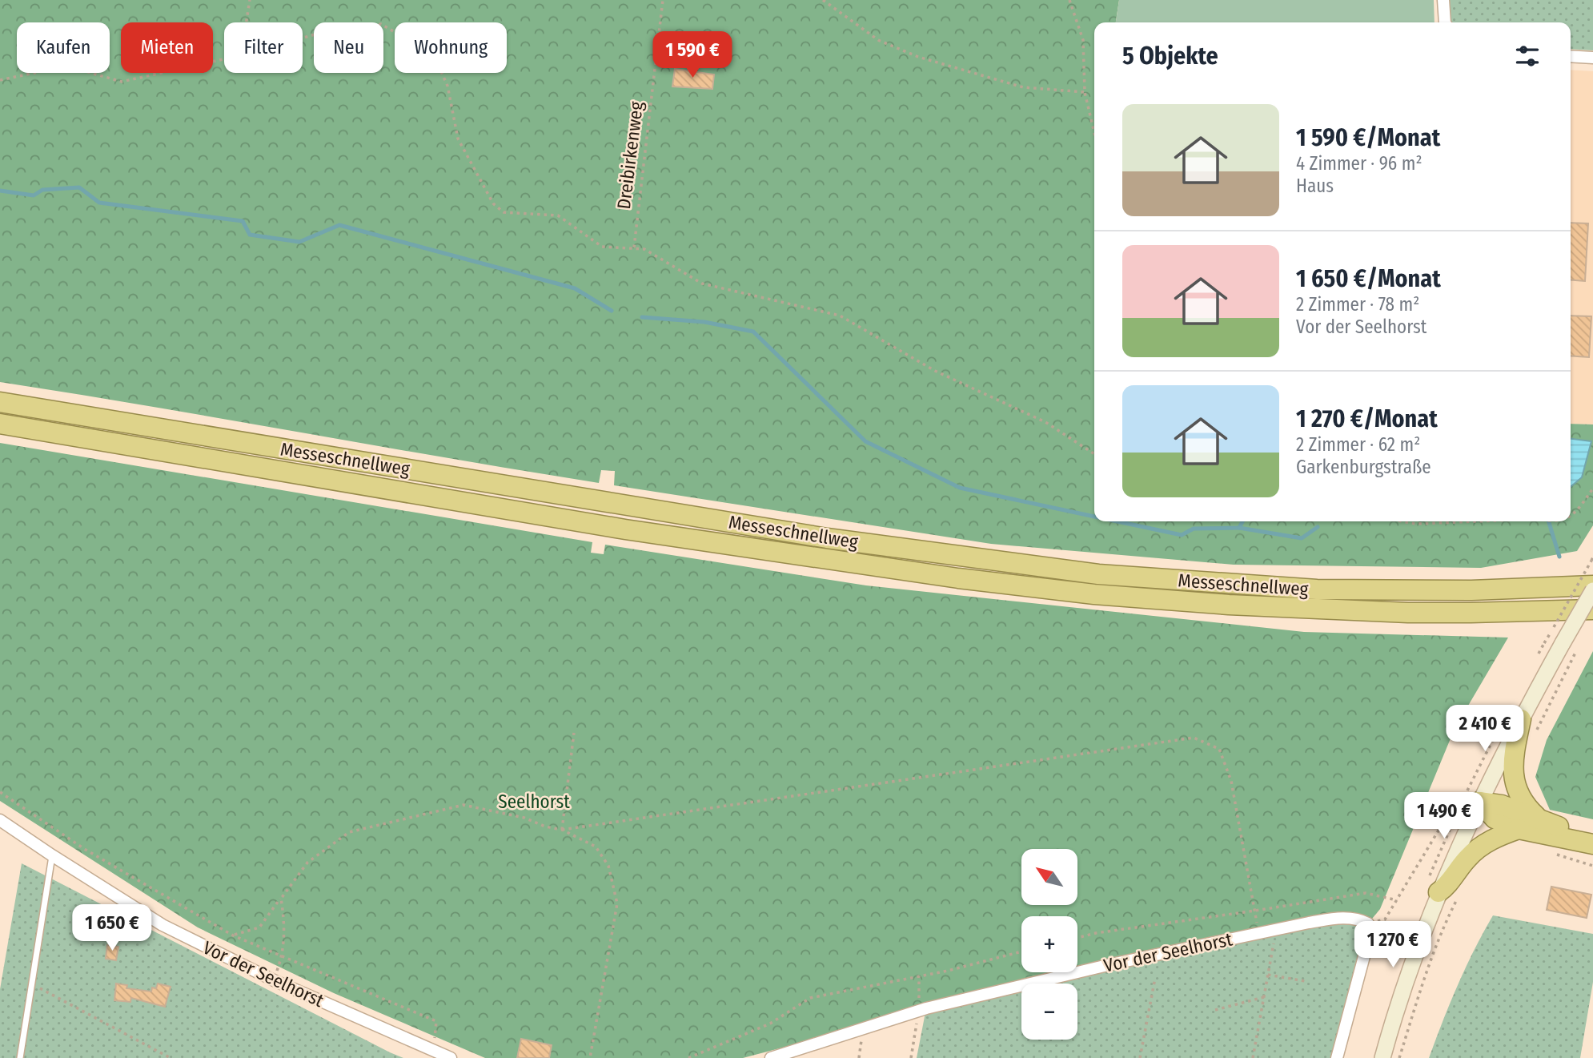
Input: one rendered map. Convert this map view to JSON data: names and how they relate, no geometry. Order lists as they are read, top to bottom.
{
  "streets": {
    "highway": ["Messeschnellweg"],
    "street": ["Vor der Seelhorst"],
    "path": ["Dreibirkenweg"]
  },
  "parks": ["Seelhorst"],
  "north": "top left",
  "page": {
    "chip": [
      "Kaufen",
      "Mieten",
      "Filter",
      "Neu",
      "Wohnung"
    ],
    "heading": "5 Objekte",
    "price": [
      "1 590 €",
      "2 410 €",
      "1 490 €",
      "1 650 €",
      "1 270 €"
    ],
    "list": [
      {
        "name": "1 590 €/Monat",
        "note": "4 Zimmer · 96 m² · Haus"
      },
      {
        "name": "1 650 €/Monat",
        "note": "2 Zimmer · 78 m² · Vor der Seelhorst"
      },
      {
        "name": "1 270 €/Monat",
        "note": "2 Zimmer · 62 m² · Garkenburgstraße"
      }
    ],
    "map_buttons": ["+", "−"]
  }
}
